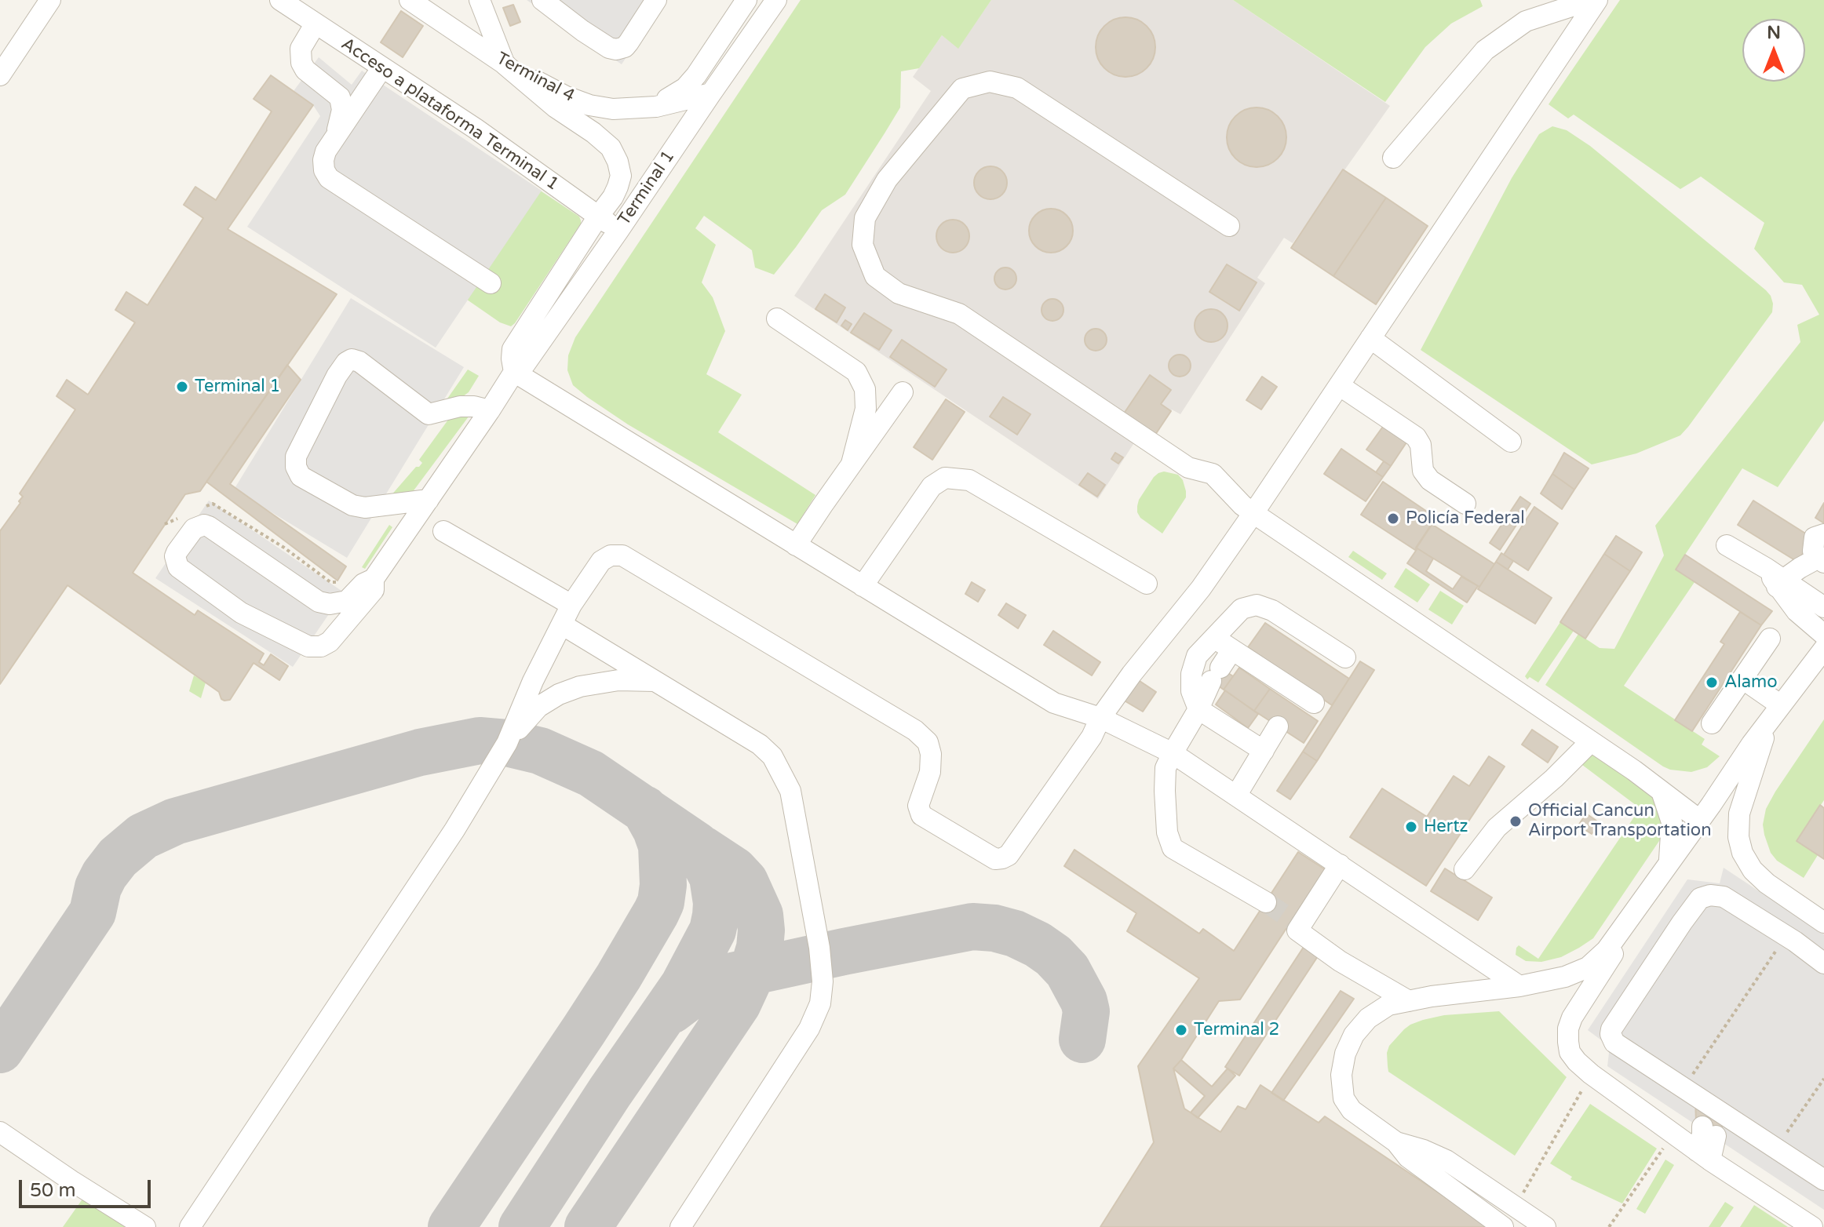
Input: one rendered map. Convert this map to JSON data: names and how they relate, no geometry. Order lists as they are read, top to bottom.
{
  "streets": {
    "street": ["Terminal 4", "Acceso a plataforma Terminal 1", "Terminal 1"]
  },
  "crossings": [
    ["Terminal 4", "Terminal 1"],
    ["Acceso a plataforma Terminal 1", "Terminal 1"]
  ],
  "places": [
    "Terminal 1",
    "Policía Federal",
    "Alamo",
    "Official Cancun Airport Transportation",
    "Hertz",
    "Terminal 2"
  ],
  "scale_bar": "50 m",
  "north": "top"
}
